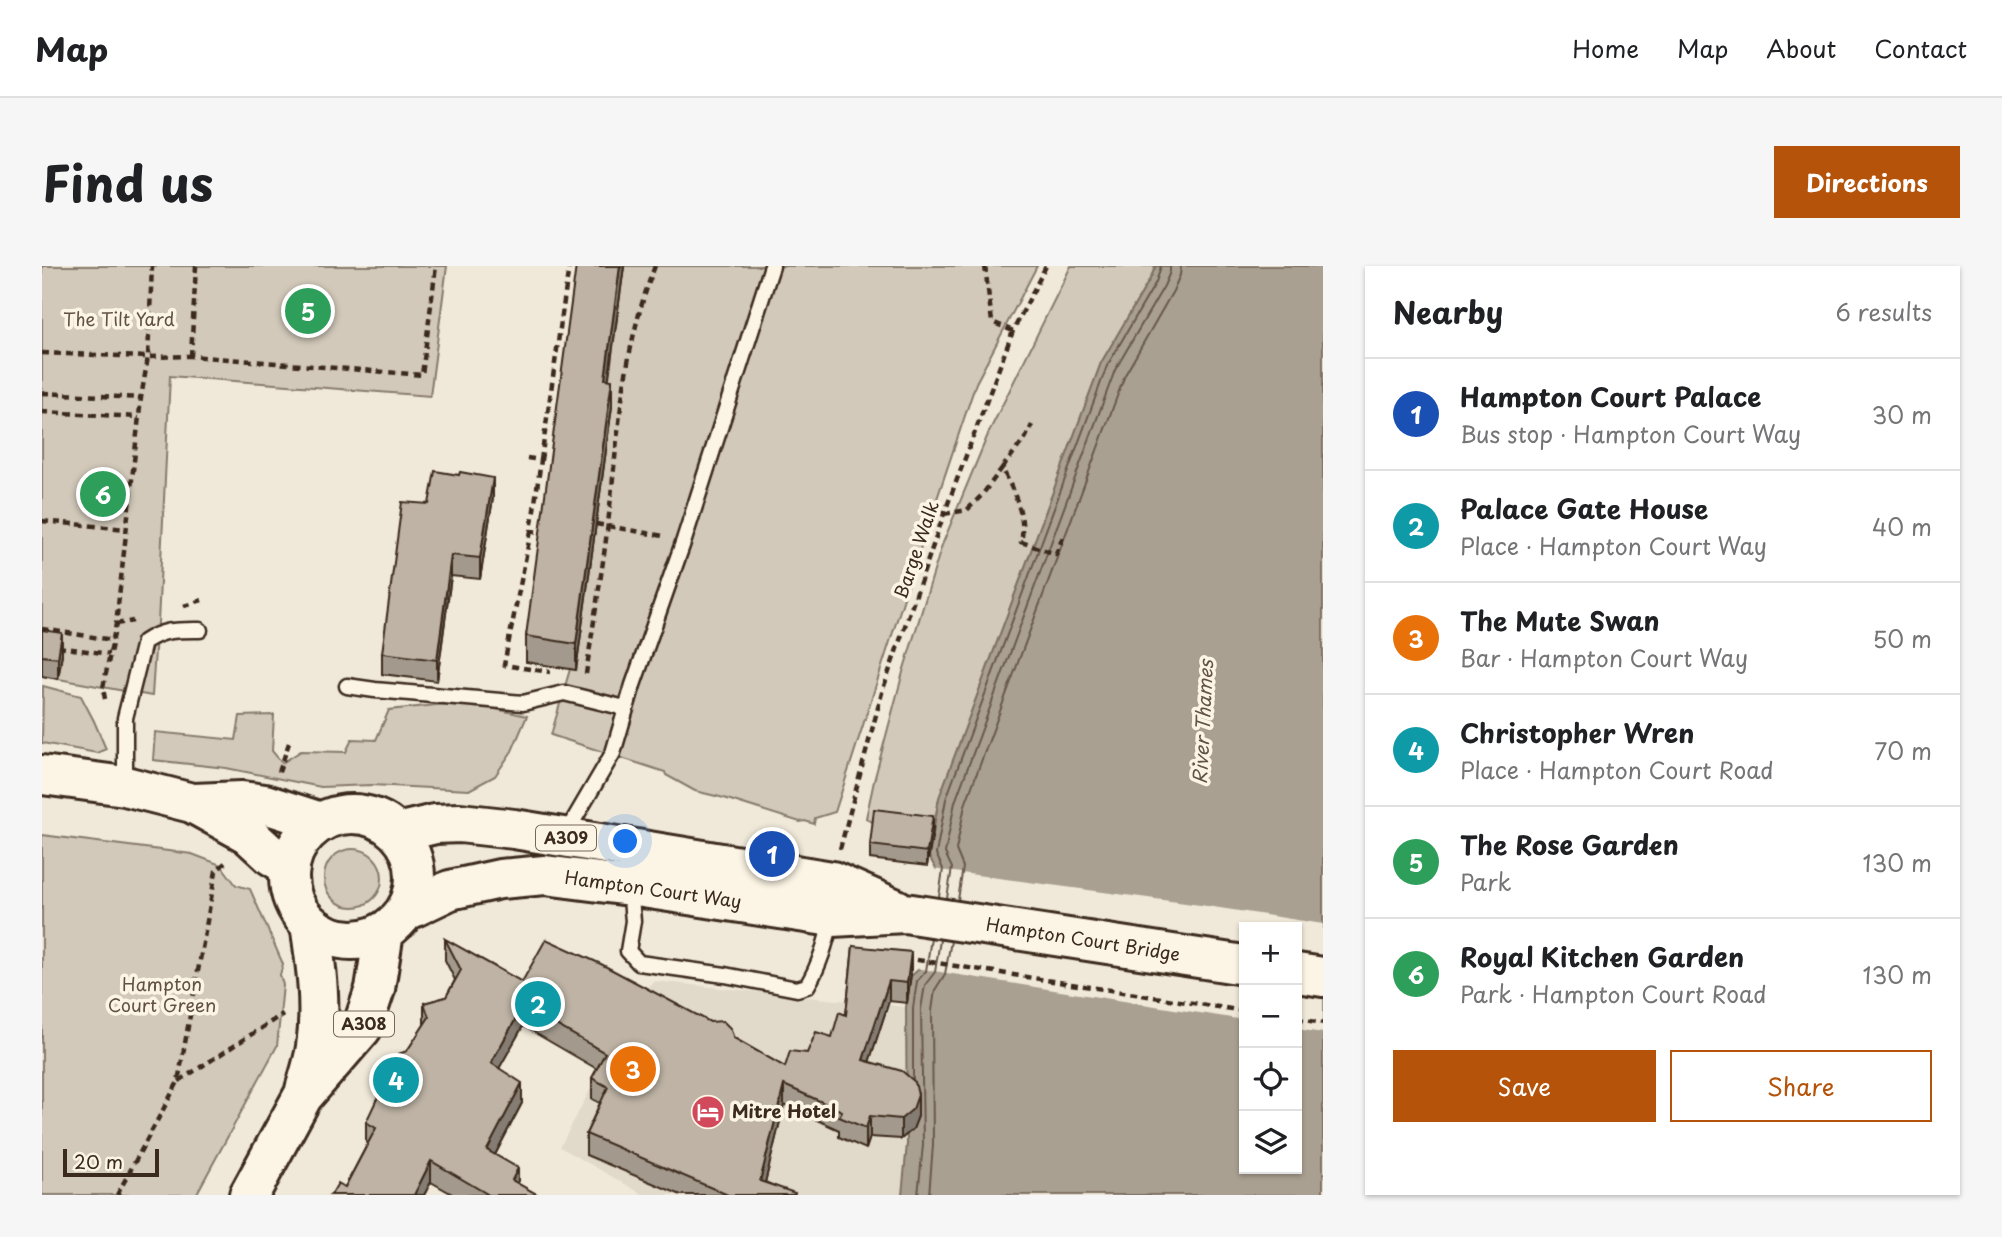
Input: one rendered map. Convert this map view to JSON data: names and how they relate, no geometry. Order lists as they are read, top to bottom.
{
  "streets": {
    "main road": [
      "A309",
      "Hampton Court Way",
      "Hampton Court Bridge",
      "A308"
    ],
    "path": ["Barge Walk"]
  },
  "crossings": [
    ["Hampton Court Way", "Hampton Court Bridge"],
    ["Hampton Court Way", "A308"]
  ],
  "water": ["River Thames"],
  "parks": ["The Tilt Yard", "Hampton Court Green"],
  "places": {
    "hotel": ["Mitre Hotel"]
  },
  "scale_bar": "20 m",
  "page": {
    "header": "Map",
    "nav": [
      "Home",
      "Map",
      "About",
      "Contact"
    ],
    "title": "Find us",
    "buttons": [
      "Directions",
      ["Save", "Share"]
    ],
    "heading": ["Nearby", "6 results"],
    "pins": [
      "5",
      "6",
      "1",
      "2",
      "3",
      "4"
    ],
    "list": [
      {
        "mark": "1",
        "name": "Hampton Court Palace",
        "note": "Bus stop · Hampton Court Way",
        "value": "30 m"
      },
      {
        "mark": "2",
        "name": "Palace Gate House",
        "note": "Place · Hampton Court Way",
        "value": "40 m"
      },
      {
        "mark": "3",
        "name": "The Mute Swan",
        "note": "Bar · Hampton Court Way",
        "value": "50 m"
      },
      {
        "mark": "4",
        "name": "Christopher Wren",
        "note": "Place · Hampton Court Road",
        "value": "70 m"
      },
      {
        "mark": "5",
        "name": "The Rose Garden",
        "note": "Park",
        "value": "130 m"
      },
      {
        "mark": "6",
        "name": "Royal Kitchen Garden",
        "note": "Park · Hampton Court Road",
        "value": "130 m"
      }
    ],
    "map_buttons": ["+", "−"],
    "scale": "20 m"
  }
}
